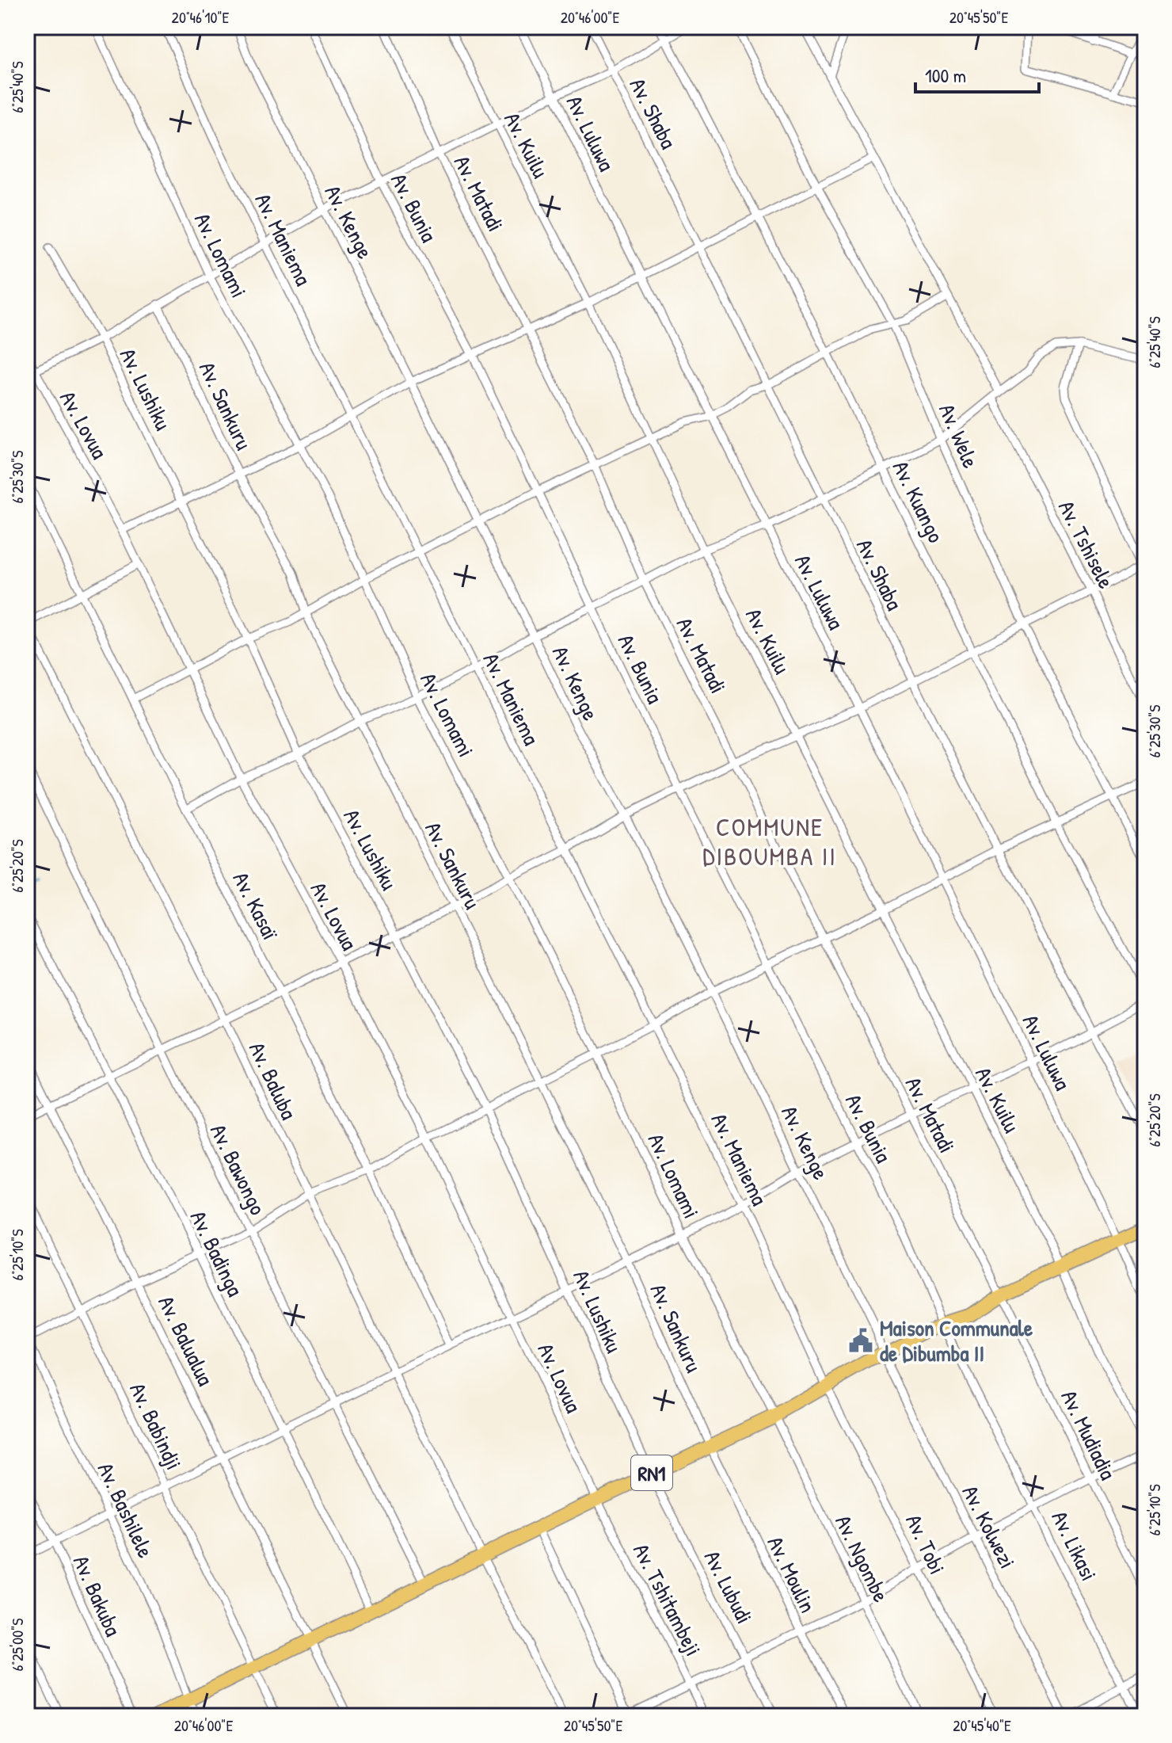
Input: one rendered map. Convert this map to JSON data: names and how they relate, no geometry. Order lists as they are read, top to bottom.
{
  "streets": {
    "highway": ["RN1"],
    "street": [
      "Av. Shaba",
      "Av. Luluwa",
      "Av. Kuilu",
      "Av. Matadi",
      "Av. Bunia",
      "Av. Kenge",
      "Av. Maniema",
      "Av. Lomami",
      "Av. Lushiku",
      "Av. Sankuru",
      "Av. Lovua",
      "Av. Wele",
      "Av. Kuango",
      "Av. Tshisele",
      "Av. Kasaï",
      "Av. Baluba",
      "Av. Bawongo",
      "Av. Badinga",
      "Av. Balualua",
      "Av. Babindji",
      "Av. Mudiadia",
      "Av. Bashilele",
      "Av. Kolwezi",
      "Av. Tobi",
      "Av. Likasi",
      "Av. Ngombe",
      "Av. Moulin",
      "Av. Lubudi",
      "Av. Bakuba",
      "Av. Tshitambeji"
    ]
  },
  "crossings": [
    ["Av. Luluwa", "RN1"],
    ["Av. Kuilu", "RN1"],
    ["Av. Matadi", "Av. Mudiadia"],
    ["Av. Matadi", "RN1"],
    ["Av. Bunia", "RN1"],
    ["Av. Bunia", "Av. Likasi"],
    ["Av. Kenge", "RN1"],
    ["Av. Kenge", "Av. Kolwezi"],
    ["Av. Maniema", "RN1"],
    ["Av. Maniema", "Av. Tobi"],
    ["Av. Lomami", "RN1"],
    ["Av. Lomami", "Av. Ngombe"],
    ["Av. Lushiku", "RN1"],
    ["Av. Lushiku", "Av. Lubudi"],
    ["Av. Sankuru", "RN1"],
    ["Av. Sankuru", "Av. Moulin"],
    ["Av. Lovua", "RN1"],
    ["Av. Lovua", "Av. Tshitambeji"],
    ["Av. Baluba", "RN1"],
    ["Av. Bawongo", "RN1"],
    ["Av. Badinga", "RN1"],
    ["Av. Balualua", "RN1"],
    ["Av. Babindji", "RN1"],
    ["Av. Mudiadia", "RN1"],
    ["RN1", "Av. Bashilele"],
    ["RN1", "Av. Kolwezi"],
    ["RN1", "Av. Tobi"],
    ["RN1", "Av. Likasi"],
    ["RN1", "Av. Ngombe"],
    ["RN1", "Av. Moulin"],
    ["RN1", "Av. Lubudi"],
    ["RN1", "Av. Tshitambeji"]
  ],
  "districts": ["COMMUNE DIBOUMBA II"],
  "places": {
    "public building": ["Maison Communale de Dibumba II"]
  },
  "scale_bar": "100 m",
  "coordinates": [
    "20°46'10\"E",
    "20°46'00\"E",
    "20°45'50\"E",
    "6°25'40\"S",
    "6°25'30\"S",
    "6°25'20\"S",
    "6°25'10\"S",
    "6°25'00\"S",
    "20°45'40\"E"
  ]
}
